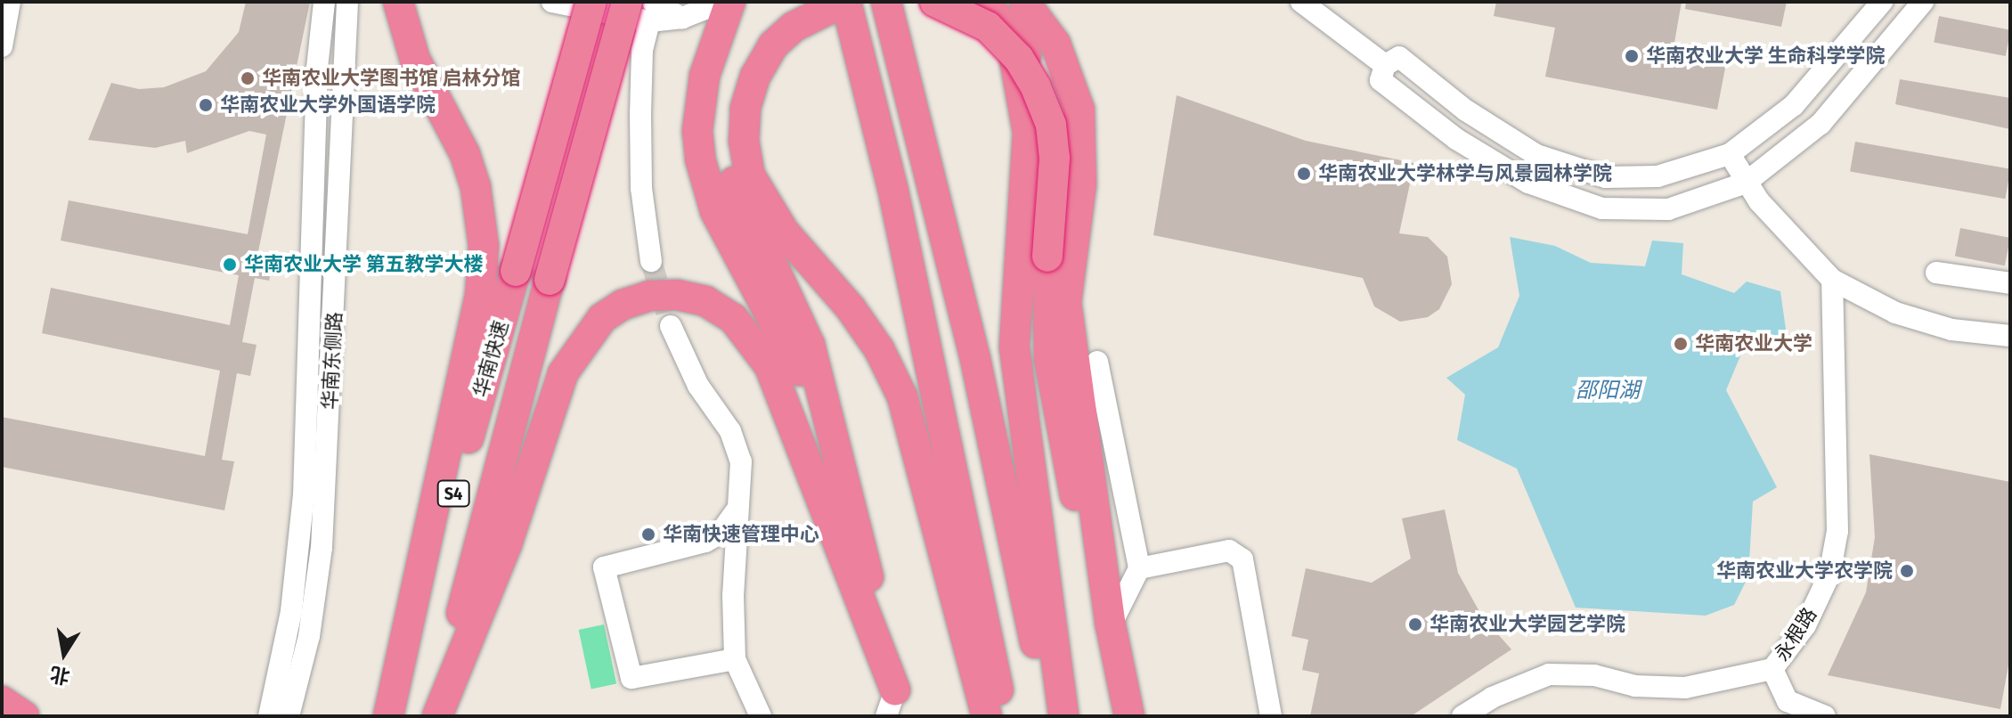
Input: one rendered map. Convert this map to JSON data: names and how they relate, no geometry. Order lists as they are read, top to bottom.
{
  "streets": {
    "highway": ["华南快速", "S4"],
    "street": ["华南东侧路", "永根路"]
  },
  "water": ["邵阳湖"],
  "places": [
    "华南农业大学 生命科学学院",
    "华南农业大学图书馆 启林分馆",
    "华南农业大学外国语学院",
    "华南农业大学林学与风景园林学院",
    "华南农业大学 第五教学大楼",
    "华南农业大学",
    "华南快速管理中心",
    "华南农业大学农学院",
    "华南农业大学园艺学院"
  ],
  "north": "bottom"
}
